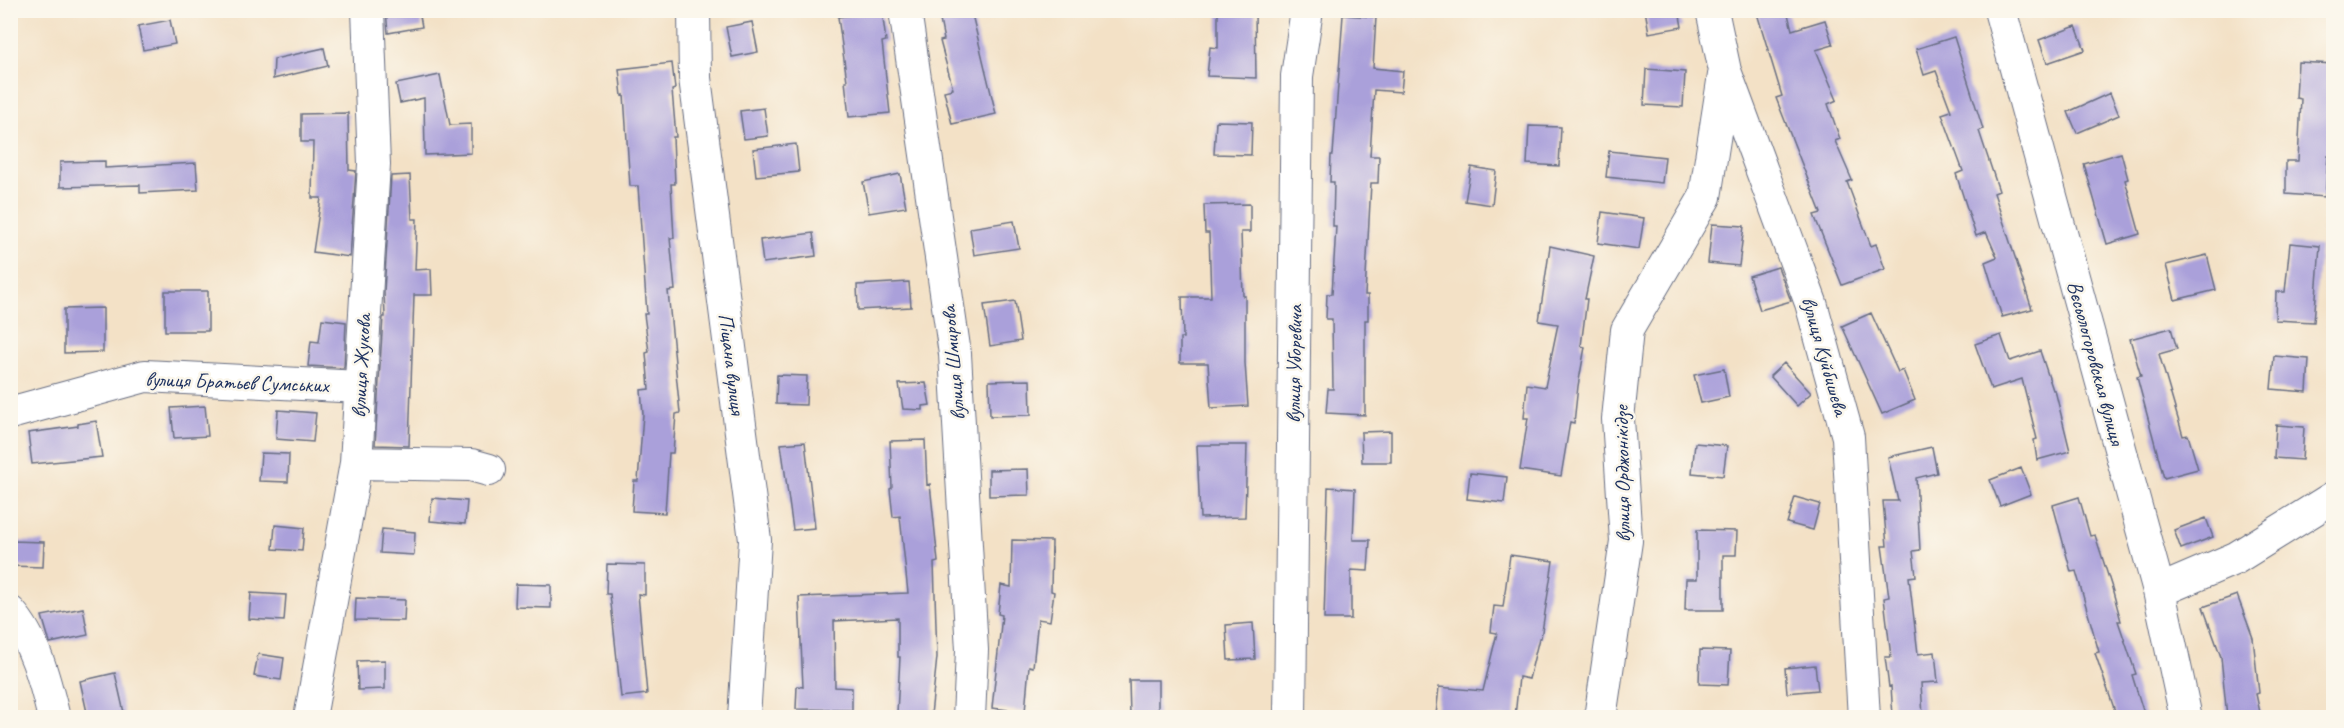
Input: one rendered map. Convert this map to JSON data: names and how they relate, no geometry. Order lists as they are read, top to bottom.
{
  "streets": {
    "street": [
      "вулиця Куйбишева",
      "вулиця Шмирова",
      "Вєсьологоровская вулиця",
      "Піщана вулиця",
      "вулиця Уборевича",
      "вулиця Жукова",
      "вулиця Братьєв Сумських",
      "вулиця Орджонікідзе"
    ]
  },
  "crossings": [
    ["вулиця Куйбишева", "вулиця Орджонікідзе"],
    ["вулиця Жукова", "вулиця Братьєв Сумських"]
  ]
}
